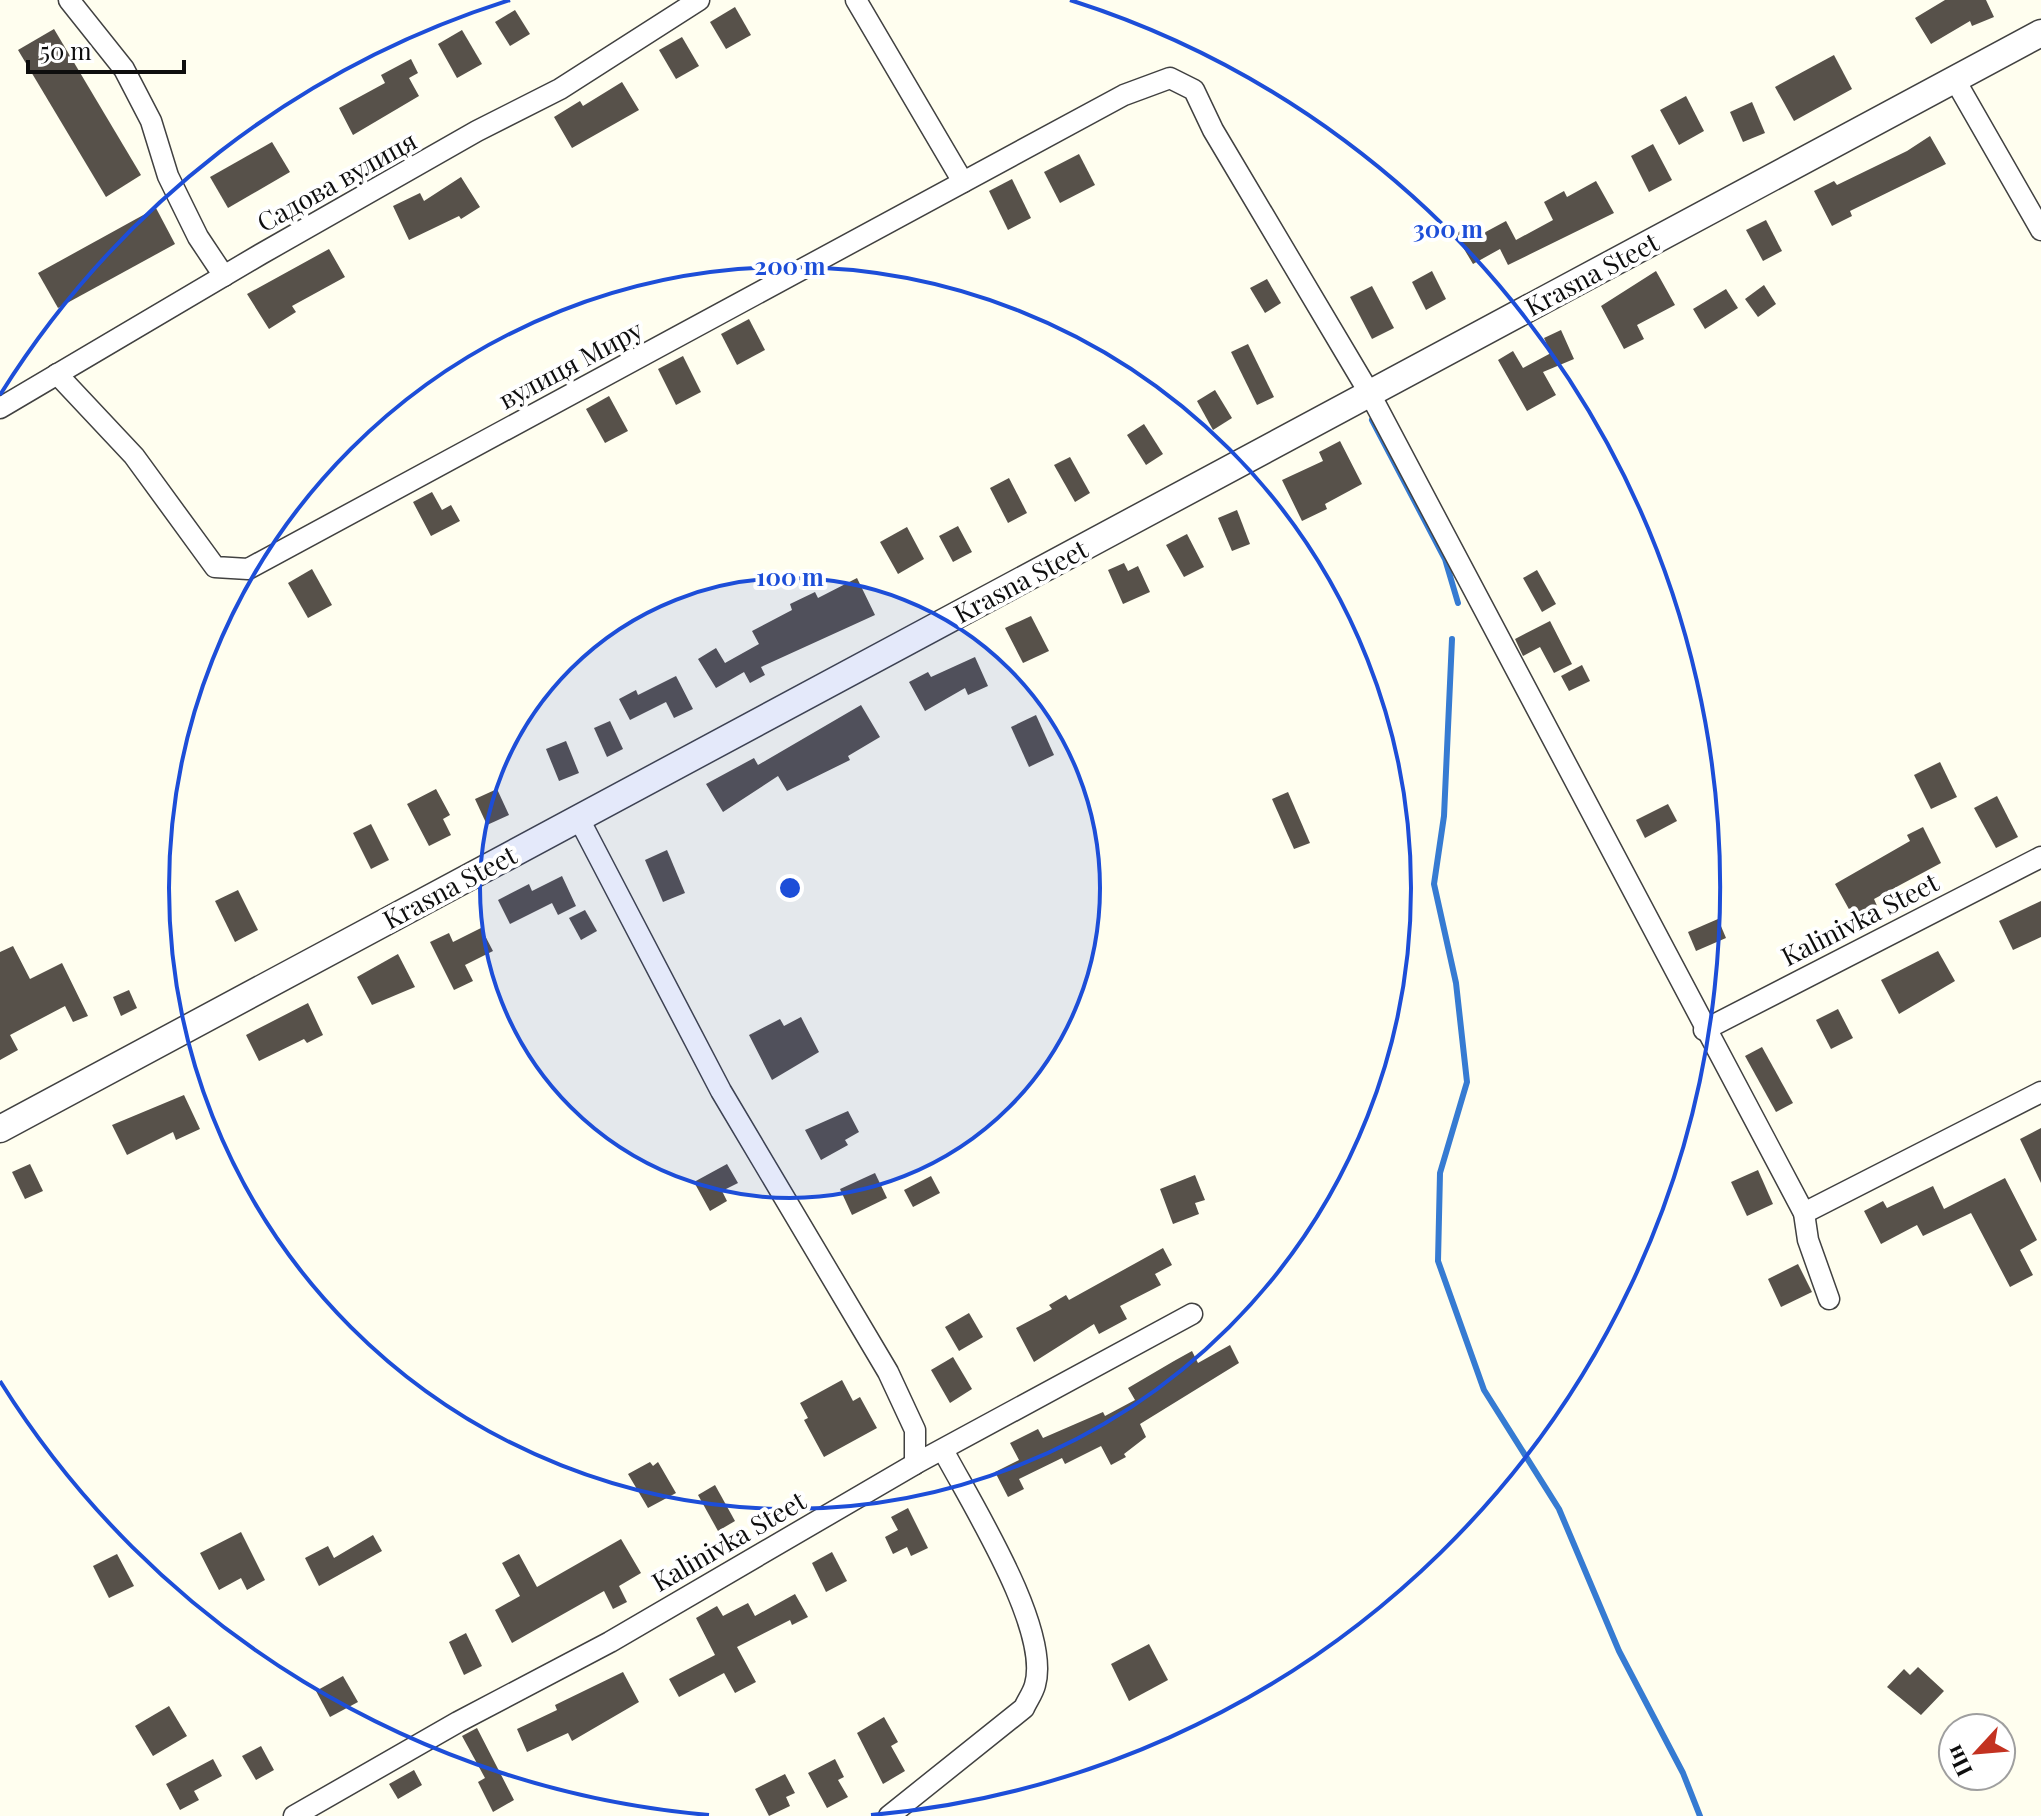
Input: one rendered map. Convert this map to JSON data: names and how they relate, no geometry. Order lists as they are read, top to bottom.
{
  "streets": {
    "street": [
      "Садова вулиця",
      "Krasna Steet",
      "вулиця Миру",
      "Kalinivka Steet"
    ]
  },
  "crossings": [
    ["Садова вулиця", "вулиця Миру"],
    ["Krasna Steet", "вулиця Миру"]
  ],
  "scale_bar": "50 m",
  "north": "bottom left",
  "rings": ["300 m", "200 m", "100 m"]
}
